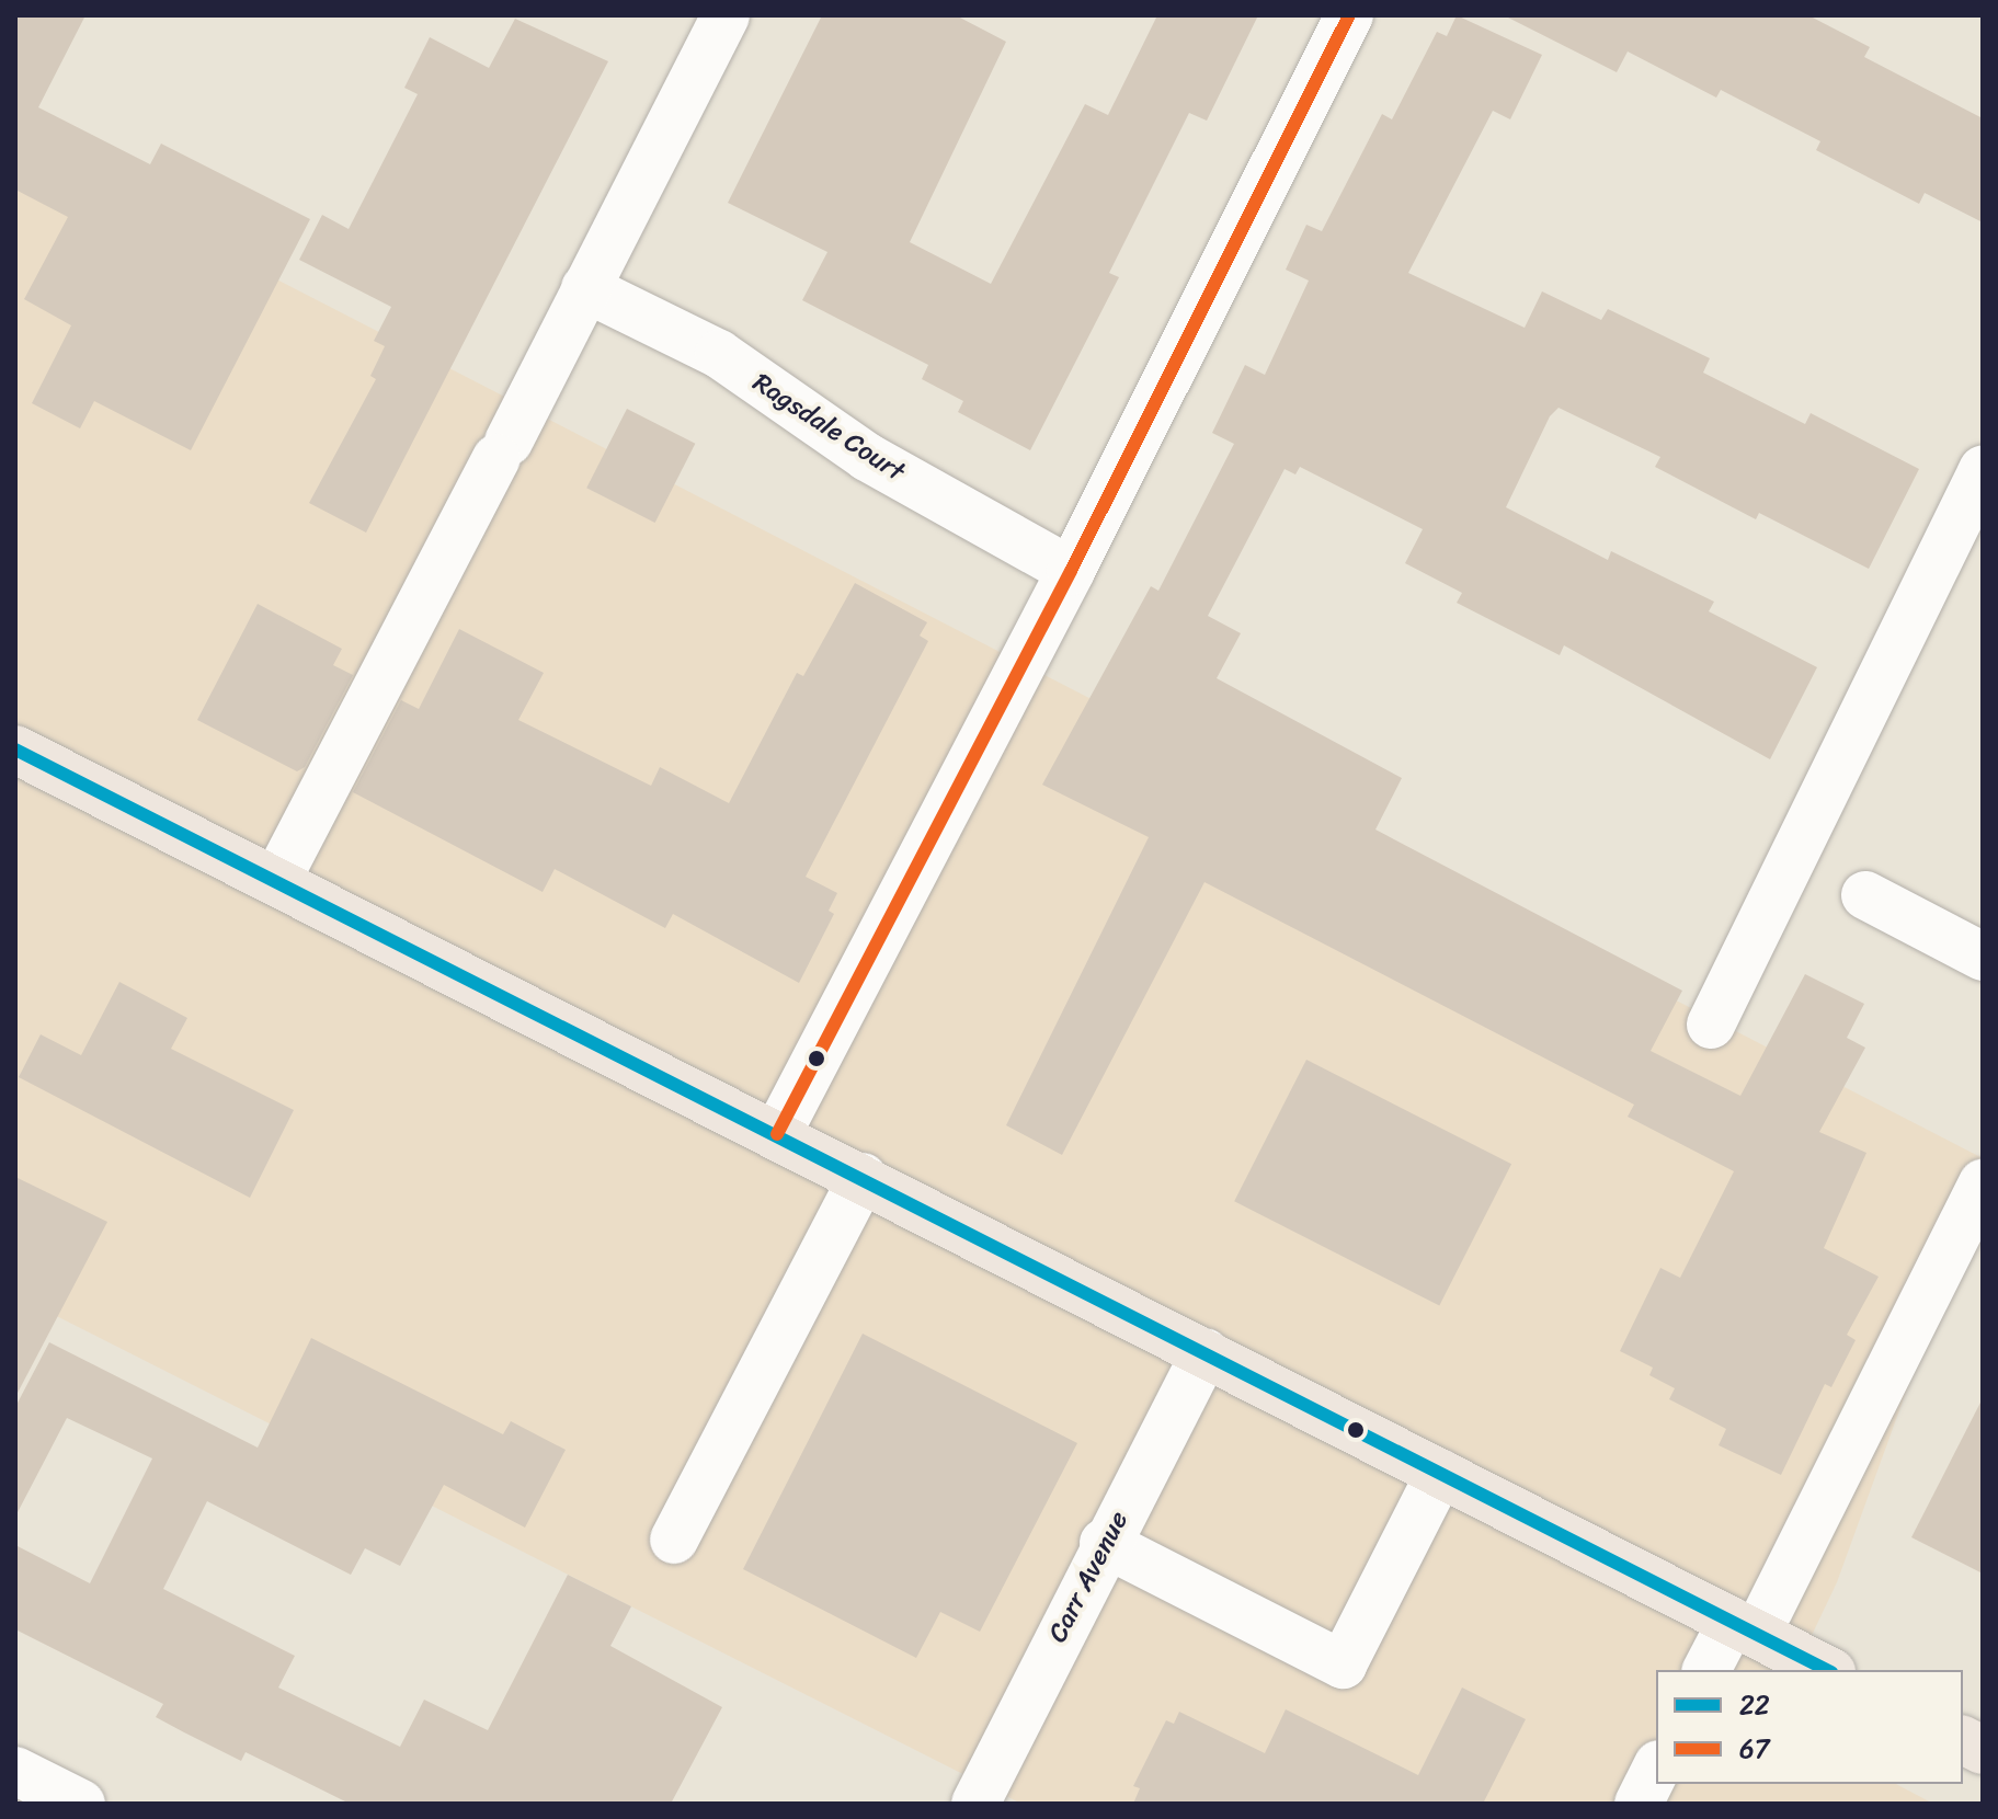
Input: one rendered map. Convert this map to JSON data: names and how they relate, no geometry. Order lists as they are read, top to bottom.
{
  "streets": {
    "street": ["Ragsdale Court", "Carr Avenue"]
  },
  "lines": ["transit line 67", "transit line 22"],
  "legend": ["22", "67"]
}
